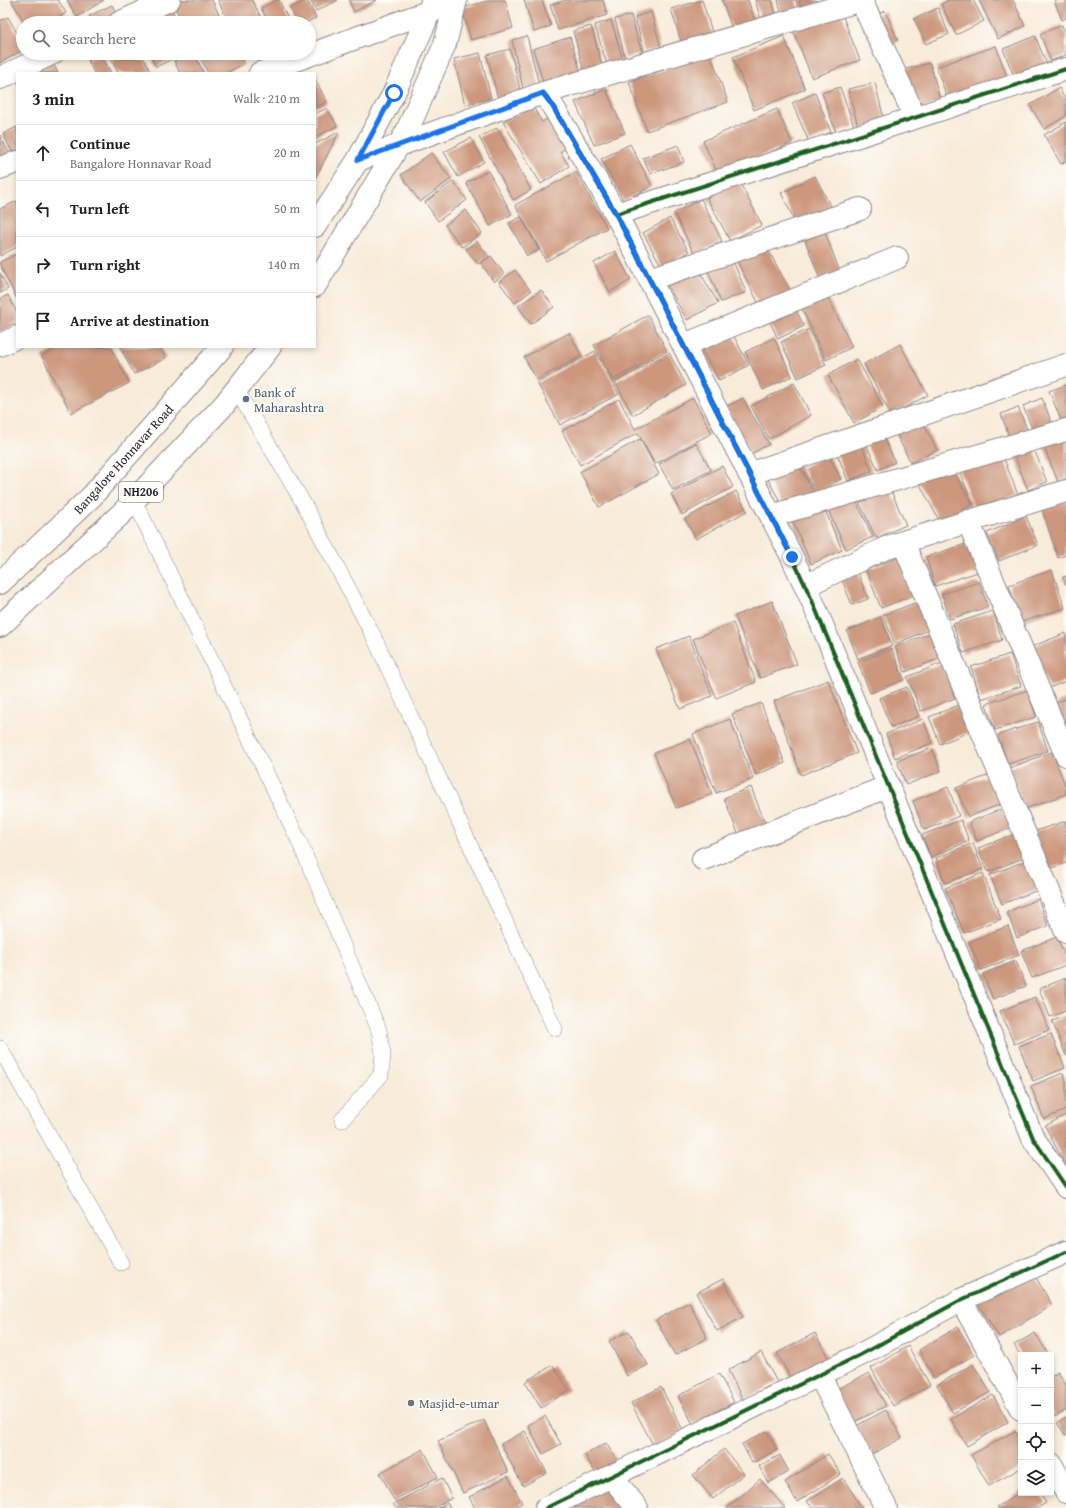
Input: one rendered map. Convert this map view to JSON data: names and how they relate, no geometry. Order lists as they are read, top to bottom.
{
  "streets": {
    "street": ["Bangalore Honnavar Road", "NH206"]
  },
  "places": ["Bank of Maharashtra", "Masjid-e-umar"],
  "page": {
    "search": "Search here",
    "heading": ["3 min", "Walk · 210 m"],
    "list": [
      ["Continue", "Bangalore Honnavar Road", "20 m"],
      ["Turn left", "50 m"],
      ["Turn right", "140 m"],
      "Arrive at destination"
    ],
    "map_buttons": ["+", "−"]
  }
}
